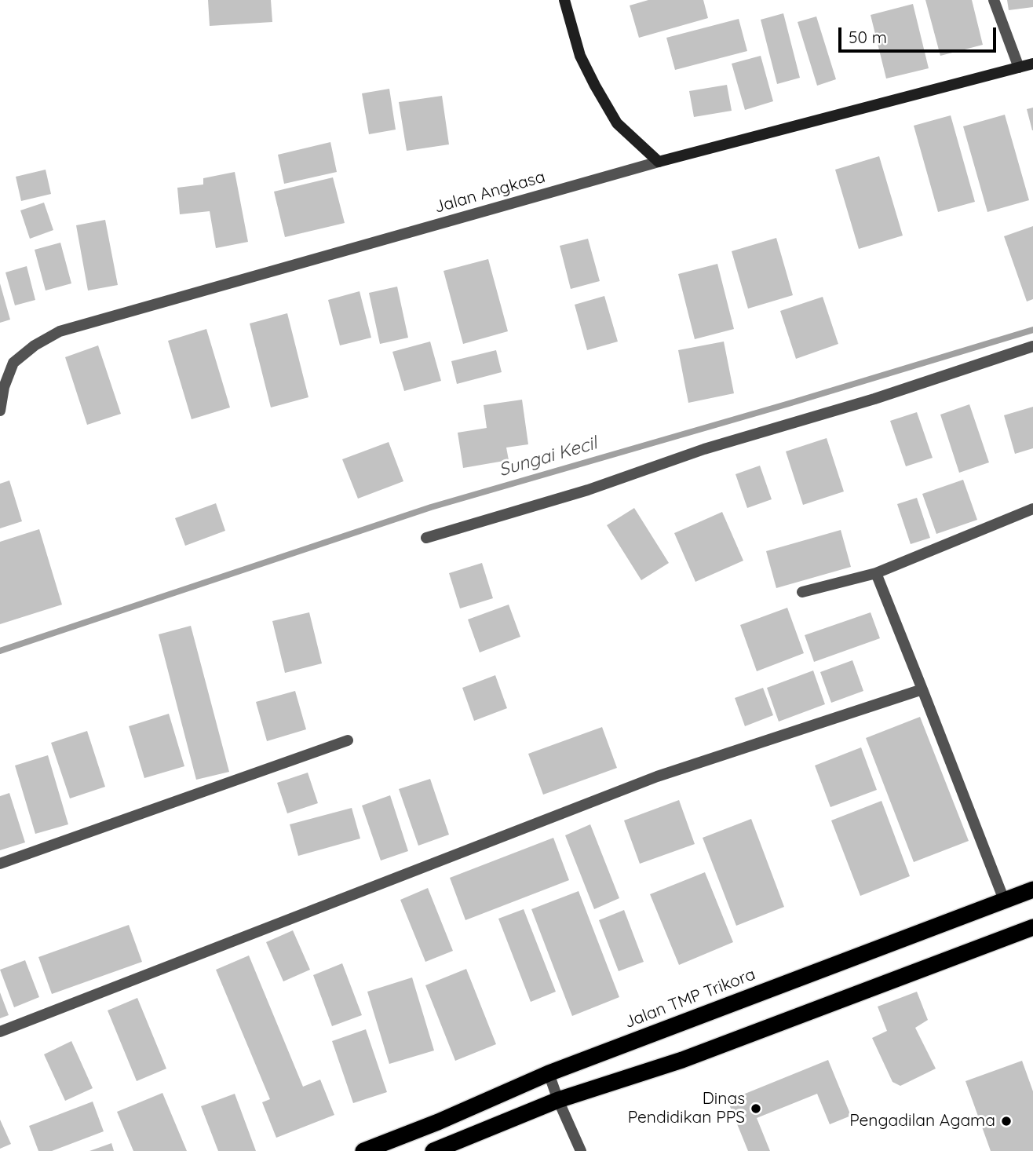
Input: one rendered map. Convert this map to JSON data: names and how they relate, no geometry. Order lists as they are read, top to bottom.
{
  "streets": {
    "highway": ["Jalan TMP Trikora"],
    "street": ["Jalan Angkasa"]
  },
  "water": ["Sungai Kecil"],
  "places": ["Dinas Pendidikan PPS", "Pengadilan Agama"],
  "scale_bar": "50 m"
}
